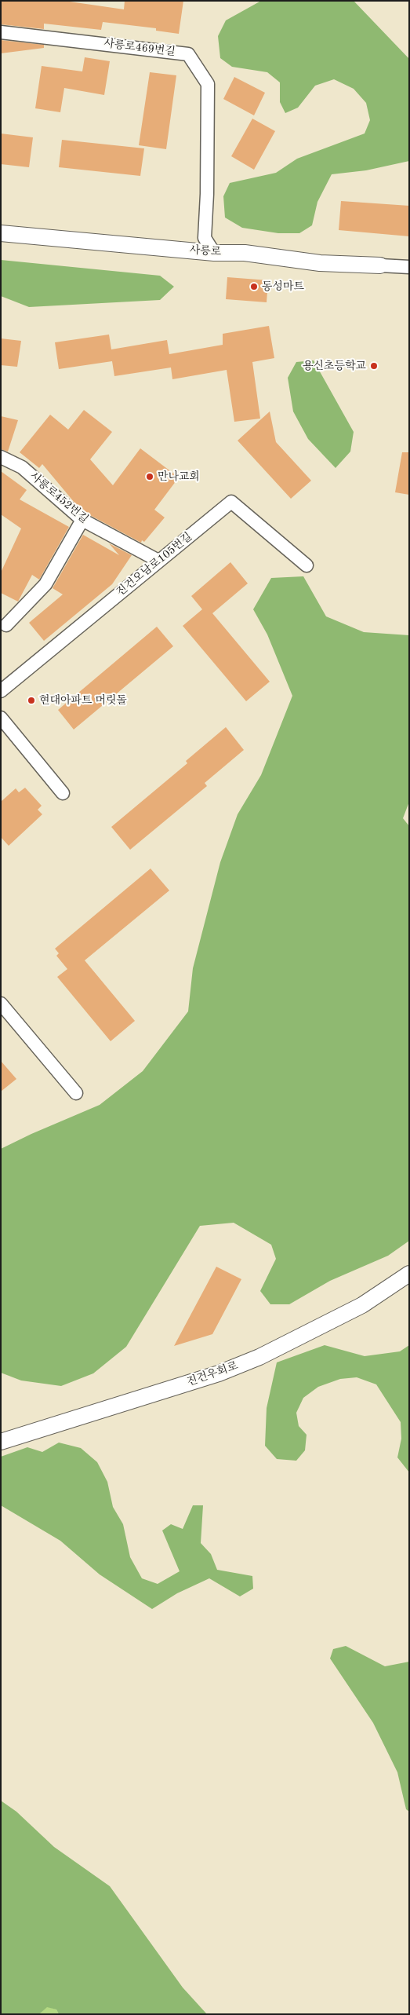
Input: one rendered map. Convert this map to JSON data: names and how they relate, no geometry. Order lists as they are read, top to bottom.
{
  "streets": {
    "street": [
      "사릉로469번길",
      "사릉로",
      "사릉로452번길",
      "진건오남로105번길",
      "진건우회로"
    ]
  },
  "crossings": [
    ["사릉로469번길", "사릉로"],
    ["사릉로452번길", "진건오남로105번길"]
  ],
  "places": [
    "동성마트",
    "용신초등학교",
    "만나교회",
    "현대아파트 머릿돌"
  ]
}
